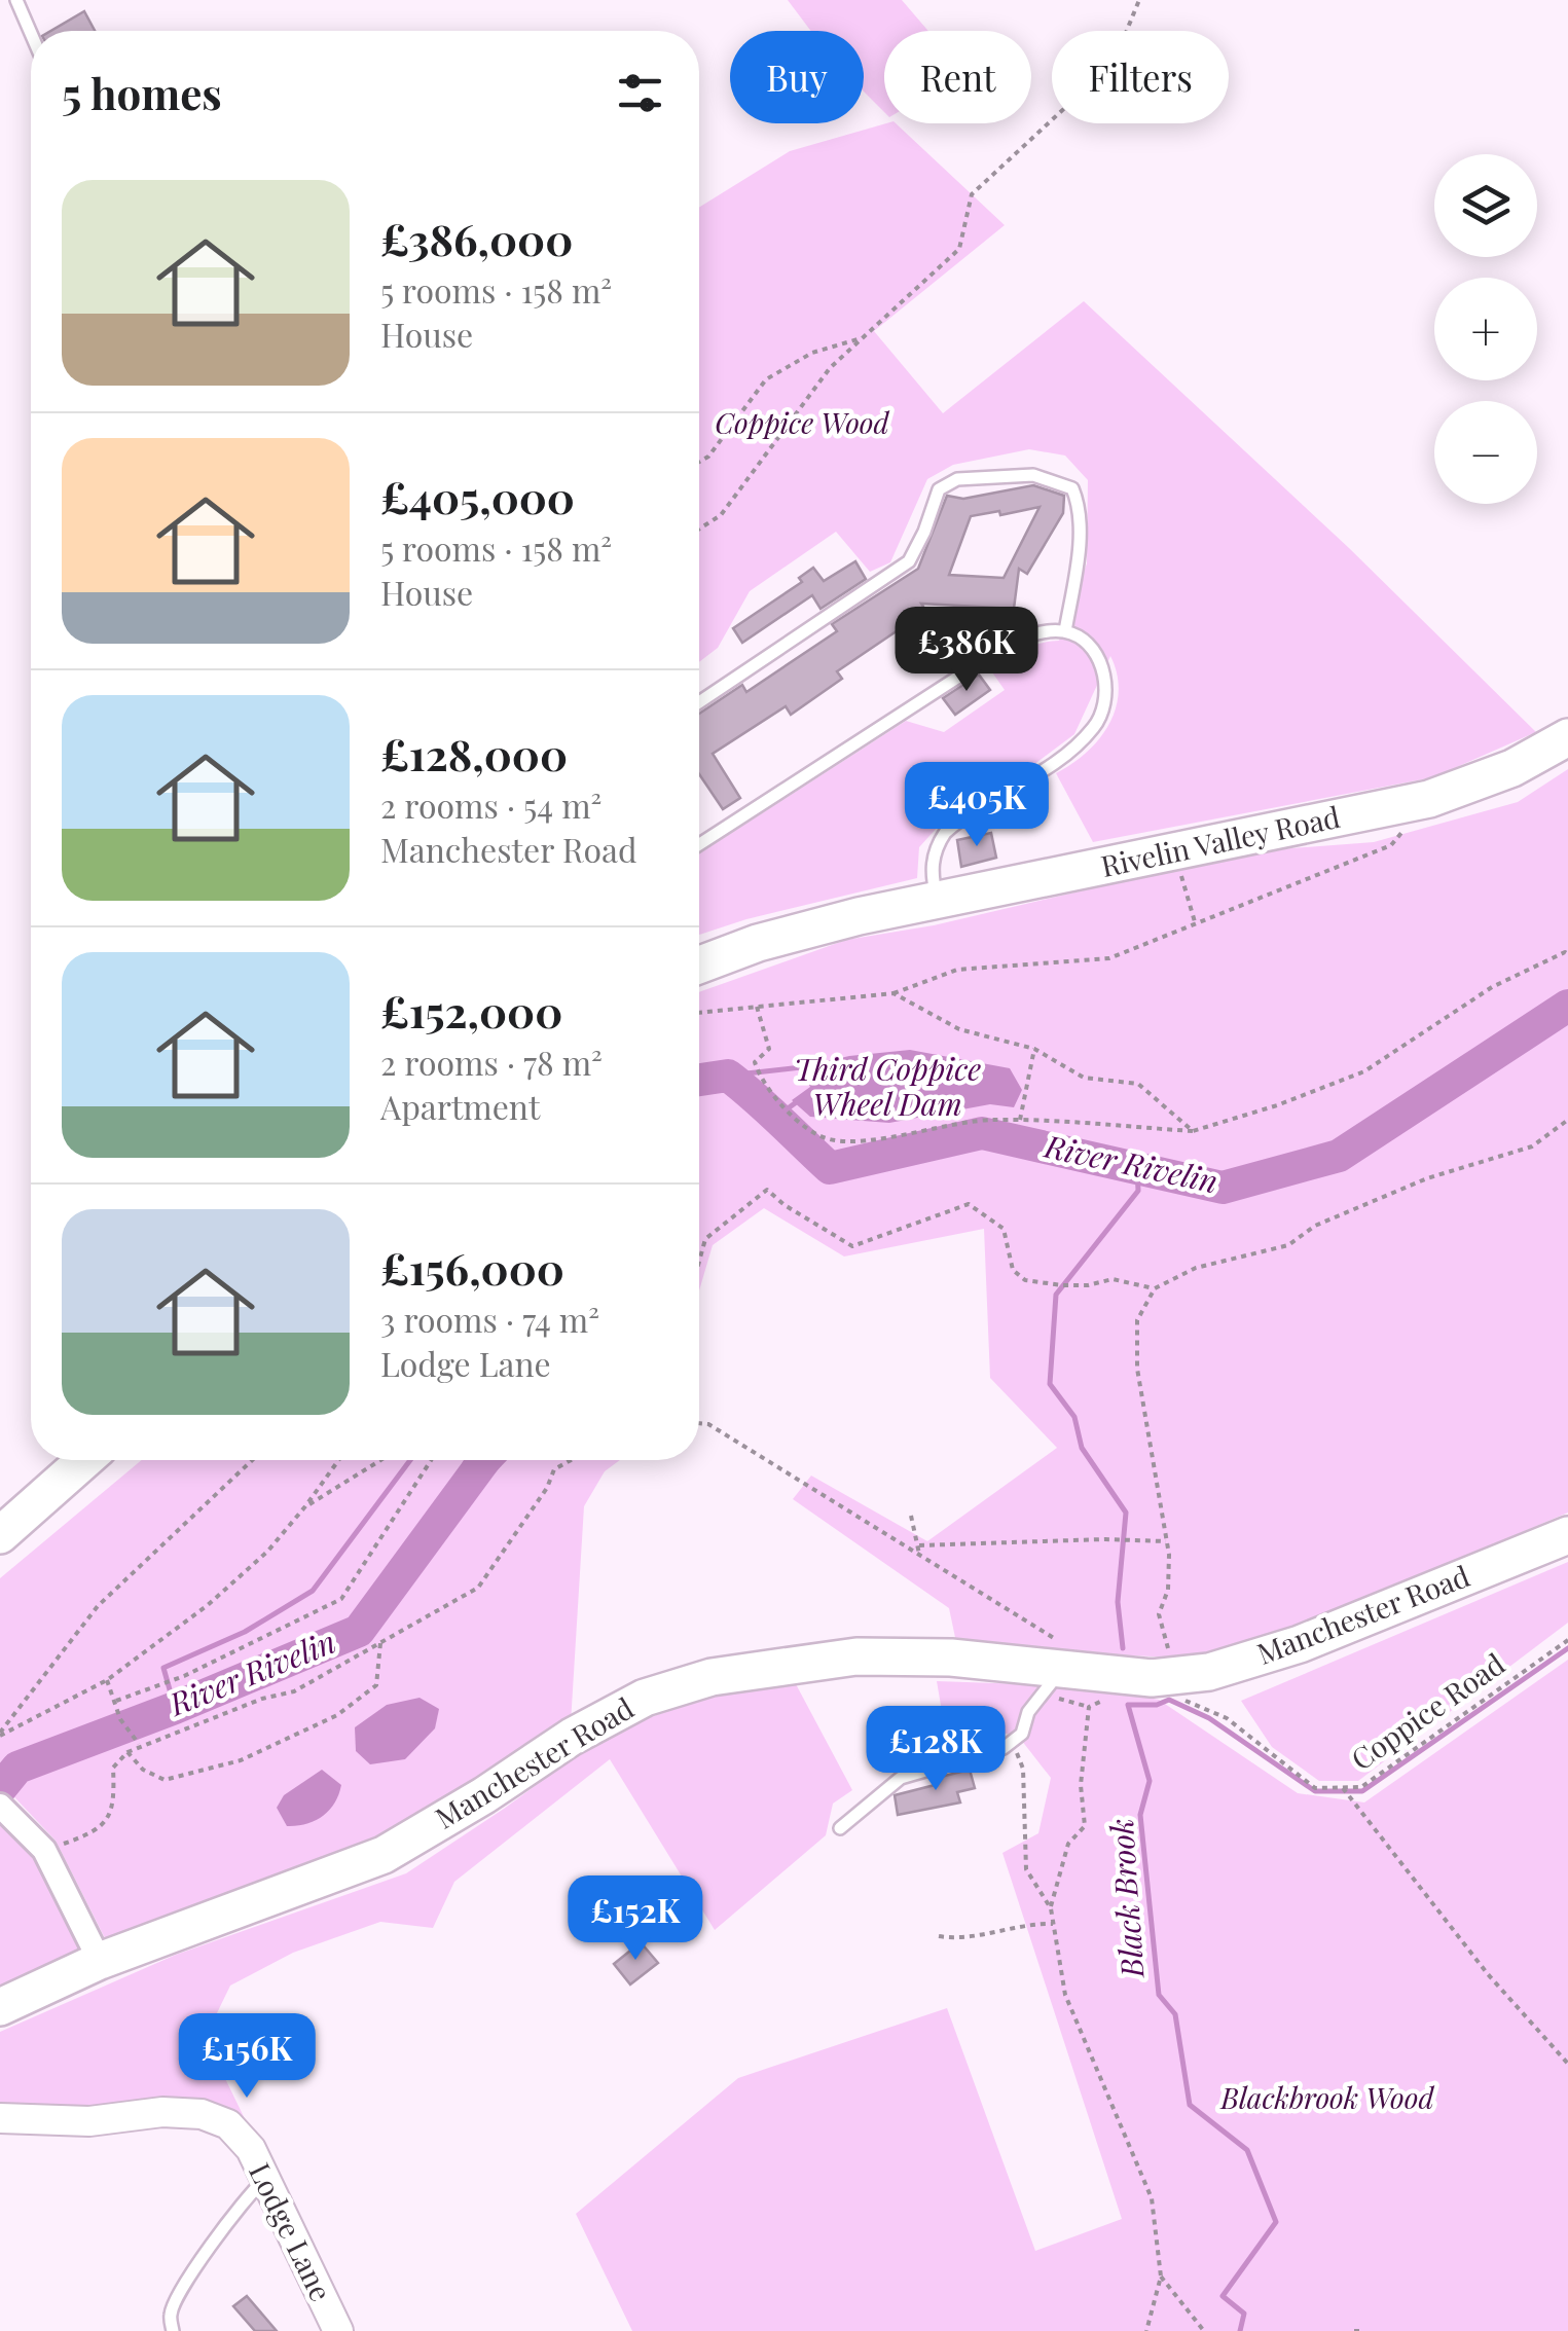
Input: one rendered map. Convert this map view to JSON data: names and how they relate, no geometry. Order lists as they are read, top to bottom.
{
  "streets": {
    "main road": ["Rivelin Valley Road", "Manchester Road"],
    "street": ["Lodge Lane"],
    "path": ["Coppice Road"]
  },
  "crossings": [
    ["Manchester Road", "Coppice Road"]
  ],
  "water": ["Third Coppice Wheel Dam", "River Rivelin", "Black Brook"],
  "parks": ["Coppice Wood", "Blackbrook Wood"],
  "page": {
    "chip": ["Buy", "Rent", "Filters"],
    "heading": "5 homes",
    "map_buttons": ["+", "−"],
    "list": [
      {
        "name": "£386,000",
        "note": "5 rooms · 158 m² · House"
      },
      {
        "name": "£405,000",
        "note": "5 rooms · 158 m² · House"
      },
      {
        "name": "£128,000",
        "note": "2 rooms · 54 m² · Manchester Road"
      },
      {
        "name": "£152,000",
        "note": "2 rooms · 78 m² · Apartment"
      },
      {
        "name": "£156,000",
        "note": "3 rooms · 74 m² · Lodge Lane"
      }
    ],
    "price": [
      "£386K",
      "£405K",
      "£128K",
      "£152K",
      "£156K"
    ]
  }
}
